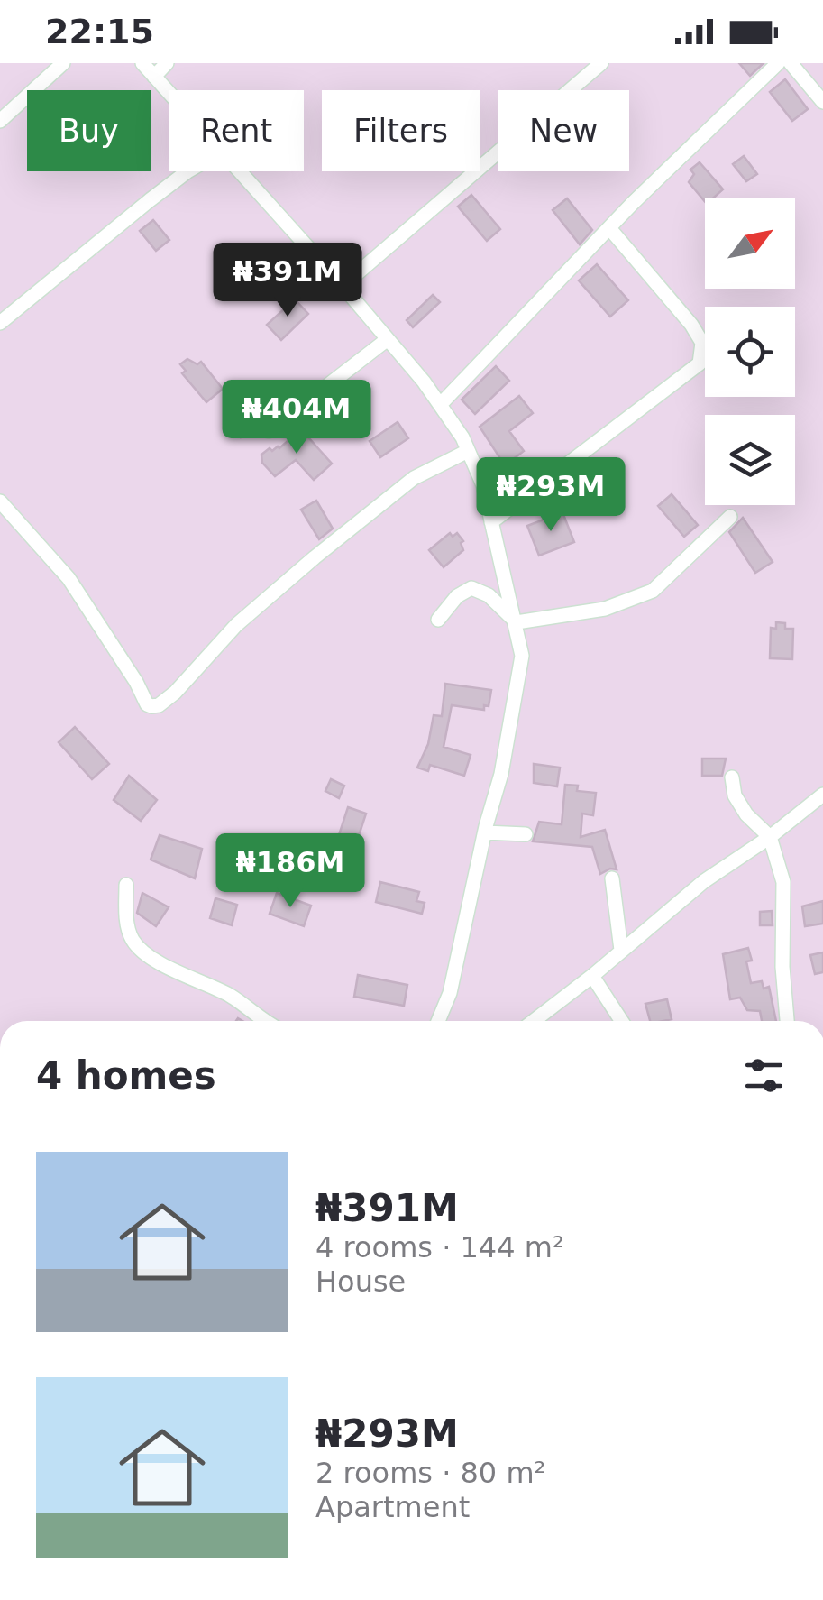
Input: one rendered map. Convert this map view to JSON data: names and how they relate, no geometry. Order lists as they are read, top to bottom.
{
  "north": "top right",
  "page": {
    "status": "22:15",
    "chip": [
      "Buy",
      "Rent",
      "Filters",
      "New"
    ],
    "price": [
      "₦391M",
      "₦404M",
      "₦293M",
      "₦186M"
    ],
    "heading": "4 homes",
    "list": [
      {
        "name": "₦391M",
        "note": "4 rooms · 144 m² · House"
      },
      {
        "name": "₦293M",
        "note": "2 rooms · 80 m² · Apartment"
      }
    ]
  }
}
